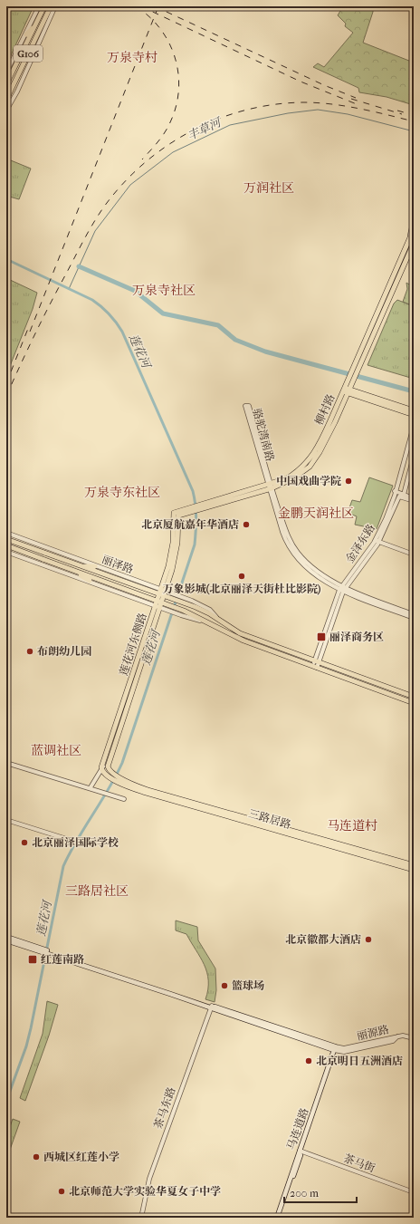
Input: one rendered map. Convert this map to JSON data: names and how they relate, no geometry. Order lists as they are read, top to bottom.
{
  "streets": {
    "main road": [
      "G106",
      "柳村路",
      "丽泽路",
      "莲花河东侧路",
      "三路居路",
      "马连道路"
    ],
    "street": [
      "骆驼湾南路",
      "金泽东路",
      "丽源路",
      "茶马东路",
      "茶马街"
    ]
  },
  "crossings": [
    ["柳村路", "骆驼湾南路"],
    ["柳村路", "莲花河东侧路"],
    ["骆驼湾南路", "金泽东路"],
    ["金泽东路", "丽泽路"],
    ["丽泽路", "莲花河东侧路"],
    ["丽源路", "马连道路"],
    ["马连道路", "茶马街"]
  ],
  "districts": [
    "万泉寺村",
    "万润社区",
    "万泉寺社区",
    "万泉寺东社区",
    "金鹏天润社区",
    "蓝调社区",
    "马连道村",
    "三路居社区"
  ],
  "water": ["丰草河", "莲花河"],
  "places": {
    "other": [
      "中国戏曲学院",
      "北京厦航嘉年华酒店",
      "万象影城(北京丽泽天街杜比影院)",
      "布朗幼儿园",
      "北京丽泽国际学校",
      "北京徽都大酒店",
      "篮球场",
      "北京明日五洲酒店",
      "西城区红莲小学",
      "北京师范大学实验华夏女子中学"
    ],
    "transit": ["丽泽商务区", "红莲南路"]
  },
  "scale_bar": "200 m"
}
